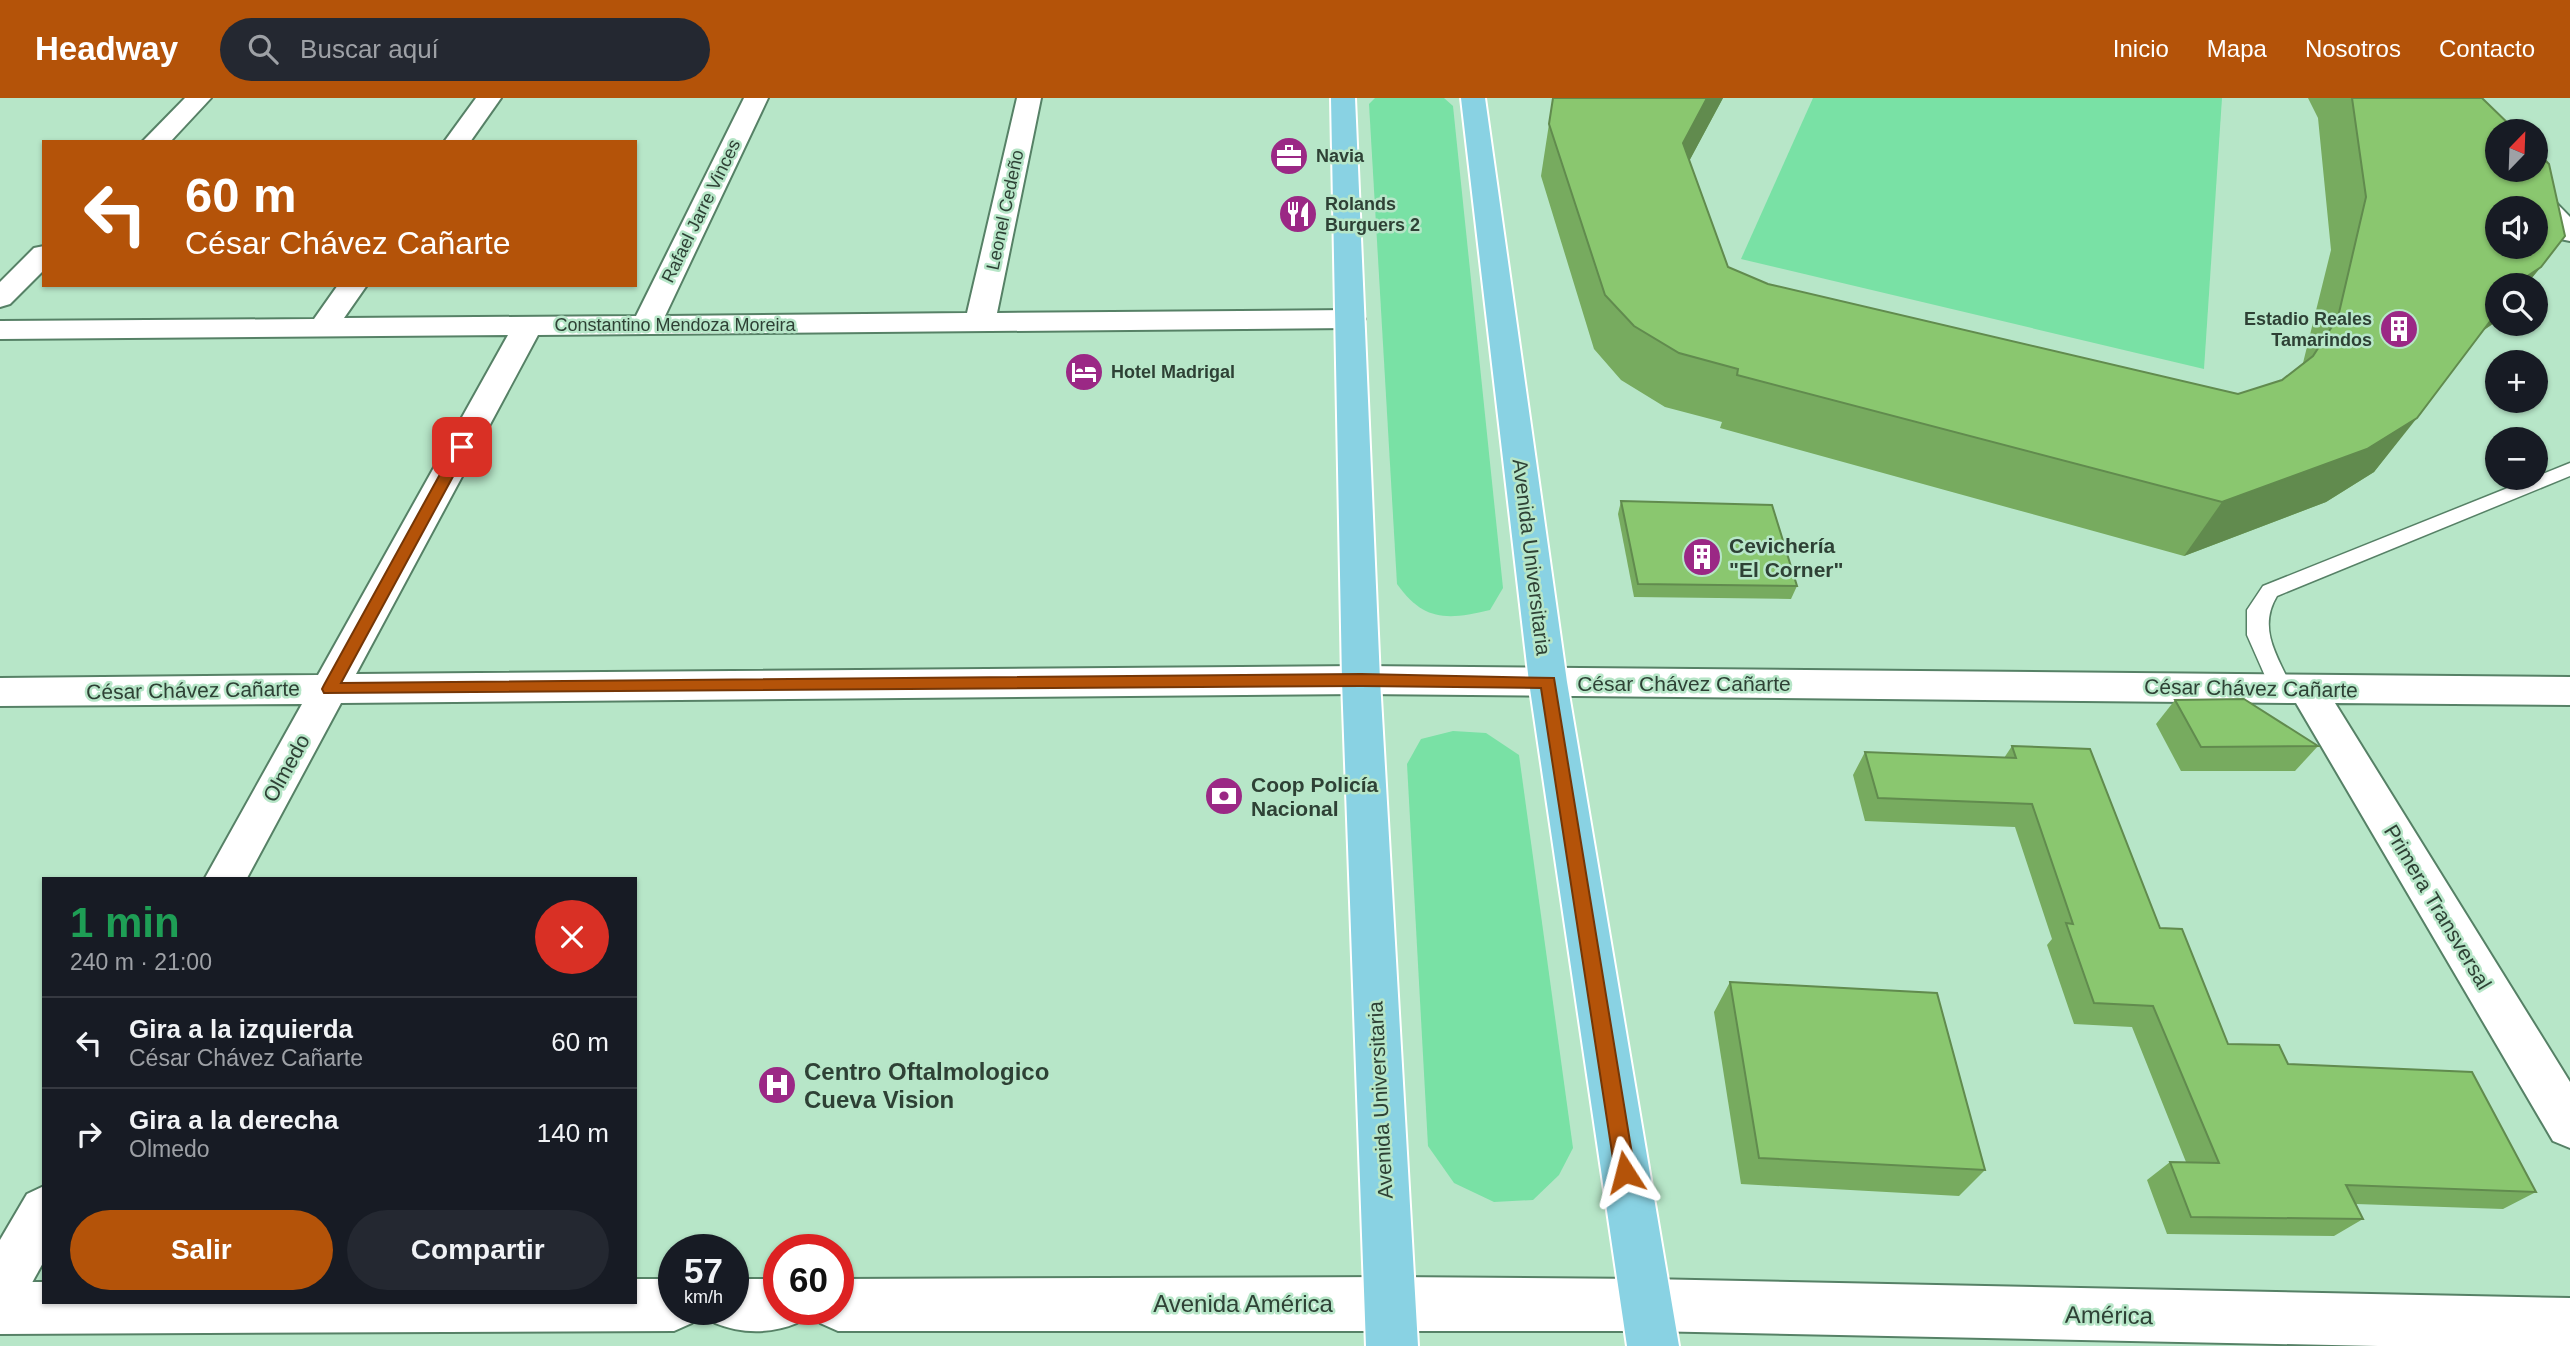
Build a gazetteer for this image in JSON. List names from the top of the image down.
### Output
{
  "streets": {
    "main road": ["Avenida Universitaria"],
    "street": [
      "Leonel Cedeño",
      "Rafael Jarre Vinces",
      "Constantino Mendoza Moreira",
      "César Chávez Cañarte",
      "Olmedo",
      "Primera Transversal",
      "Avenida América",
      "América"
    ]
  },
  "crossings": [
    ["Leonel Cedeño", "Constantino Mendoza Moreira"],
    ["Rafael Jarre Vinces", "Constantino Mendoza Moreira"],
    ["Constantino Mendoza Moreira", "Avenida Universitaria"],
    ["Constantino Mendoza Moreira", "Olmedo"],
    ["Avenida Universitaria", "César Chávez Cañarte"],
    ["Avenida Universitaria", "Avenida América"],
    ["Avenida Universitaria", "América"],
    ["César Chávez Cañarte", "Olmedo"],
    ["César Chávez Cañarte", "Primera Transversal"],
    ["Avenida América", "América"]
  ],
  "places": {
    "office": ["Navia"],
    "restaurant": ["Rolands Burguers 2"],
    "building": ["Estadio Reales Tamarindos", "Cevichería \"El Corner\""],
    "hotel": ["Hotel Madrigal"],
    "bank": ["Coop Policía Nacional"],
    "hospital": ["Centro Oftalmologico Cueva Vision"]
  },
  "north": "top right",
  "page": {
    "header": "Headway",
    "search": "Buscar aquí",
    "nav": [
      "Inicio",
      "Mapa",
      "Nosotros",
      "Contacto"
    ],
    "map_buttons": ["+", "−"],
    "turn": ["60 m", "César Chávez Cañarte"],
    "heading": ["1 min", "240 m · 21:00"],
    "list": [
      {
        "name": "Gira a la izquierda",
        "note": "César Chávez Cañarte",
        "value": "60 m"
      },
      {
        "name": "Gira a la derecha",
        "note": "Olmedo",
        "value": "140 m"
      }
    ],
    "buttons": ["Salir", "Compartir"],
    "speed": "57 km/h",
    "limit": "60"
  }
}
